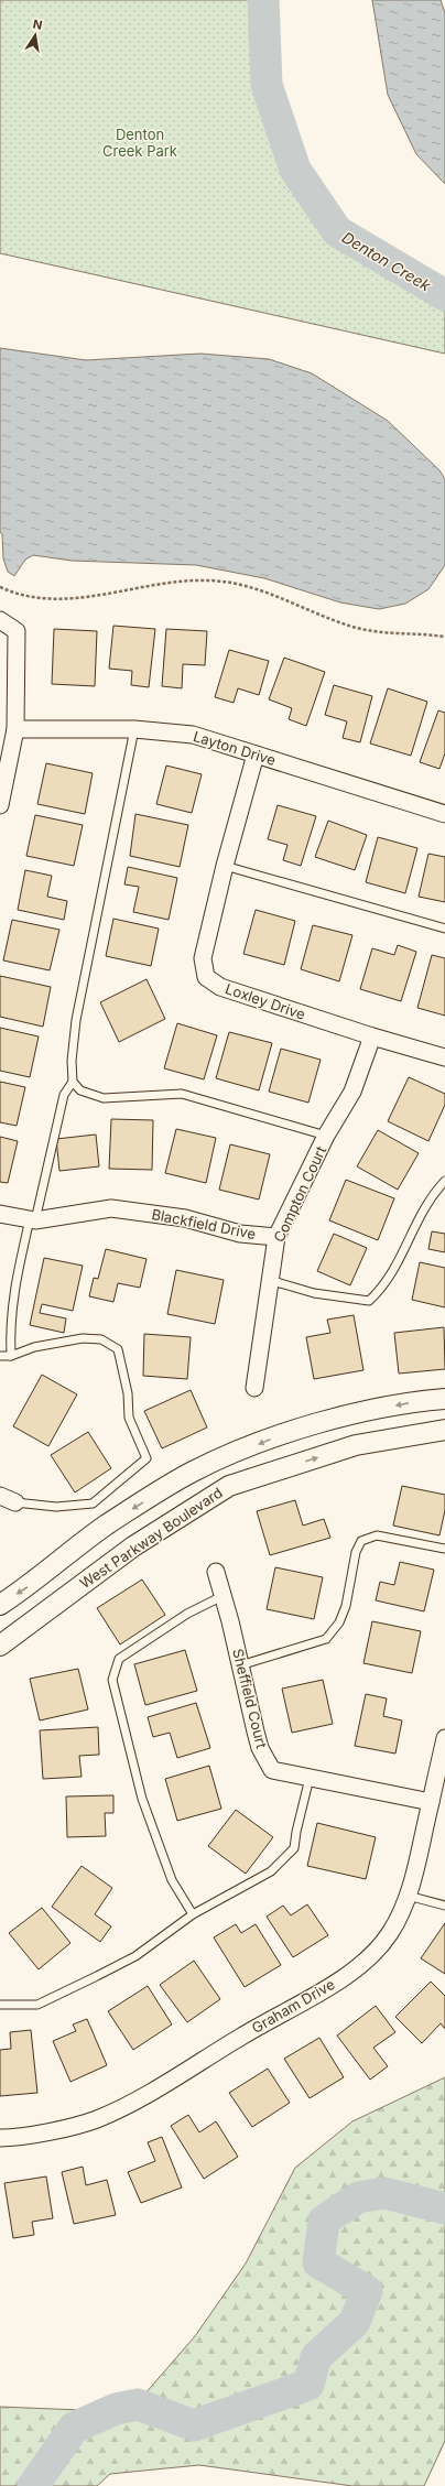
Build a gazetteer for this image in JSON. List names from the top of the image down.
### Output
{
  "streets": {
    "street": [
      "Layton Drive",
      "Loxley Drive",
      "Compton Court",
      "Blackfield Drive",
      "West Parkway Boulevard",
      "Sheffield Court",
      "Graham Drive"
    ]
  },
  "crossings": [
    ["Layton Drive", "Loxley Drive"],
    ["Loxley Drive", "Compton Court"],
    ["Compton Court", "Blackfield Drive"],
    ["Sheffield Court", "Graham Drive"]
  ],
  "water": ["Denton Creek"],
  "parks": ["Denton Creek Park"],
  "north": "top"
}
